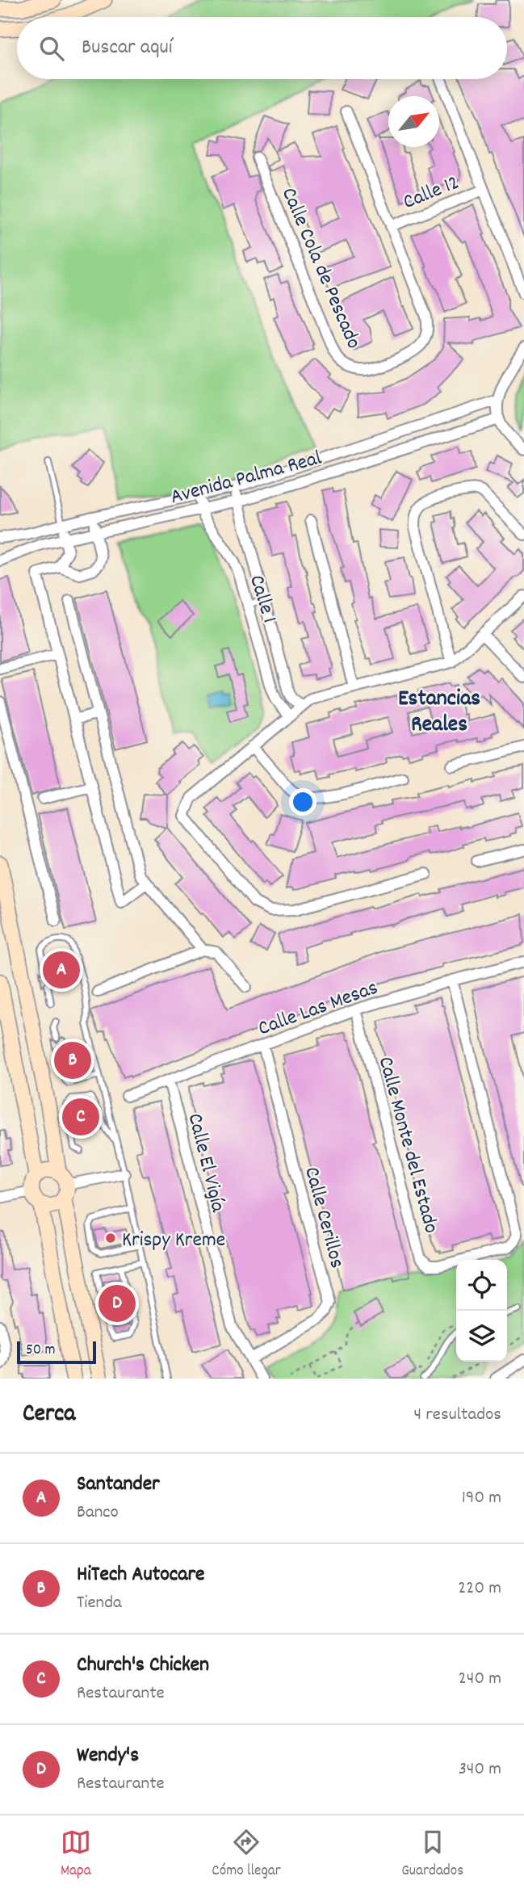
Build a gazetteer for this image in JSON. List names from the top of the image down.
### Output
{
  "streets": {
    "street": [
      "Calle 12",
      "Calle Cola de Pescado",
      "Avenida Palma Real",
      "Calle 1",
      "Calle Las Mesas",
      "Calle Monte del Estado",
      "Calle El Vigía",
      "Calle Cerillos"
    ]
  },
  "crossings": [
    ["Calle 12", "Calle Cola de Pescado"],
    ["Avenida Palma Real", "Calle 1"],
    ["Calle Las Mesas", "Calle Monte del Estado"],
    ["Calle Las Mesas", "Calle El Vigía"],
    ["Calle Las Mesas", "Calle Cerillos"],
    ["Calle El Vigía", "Calle Cerillos"]
  ],
  "districts": ["Estancias Reales"],
  "places": ["Krispy Kreme"],
  "scale_bar": "50 m",
  "north": "top right",
  "page": {
    "search": "Buscar aquí",
    "pins": [
      "A",
      "B",
      "C",
      "D"
    ],
    "scale": "50 m",
    "heading": ["Cerca", "4 resultados"],
    "list": [
      {
        "mark": "A",
        "name": "Santander",
        "note": "Banco",
        "value": "190 m"
      },
      {
        "mark": "B",
        "name": "HiTech Autocare",
        "note": "Tienda",
        "value": "220 m"
      },
      {
        "mark": "C",
        "name": "Church's Chicken",
        "note": "Restaurante",
        "value": "240 m"
      },
      {
        "mark": "D",
        "name": "Wendy's",
        "note": "Restaurante",
        "value": "340 m"
      }
    ],
    "nav": ["Mapa", "Cómo llegar", "Guardados"]
  }
}
